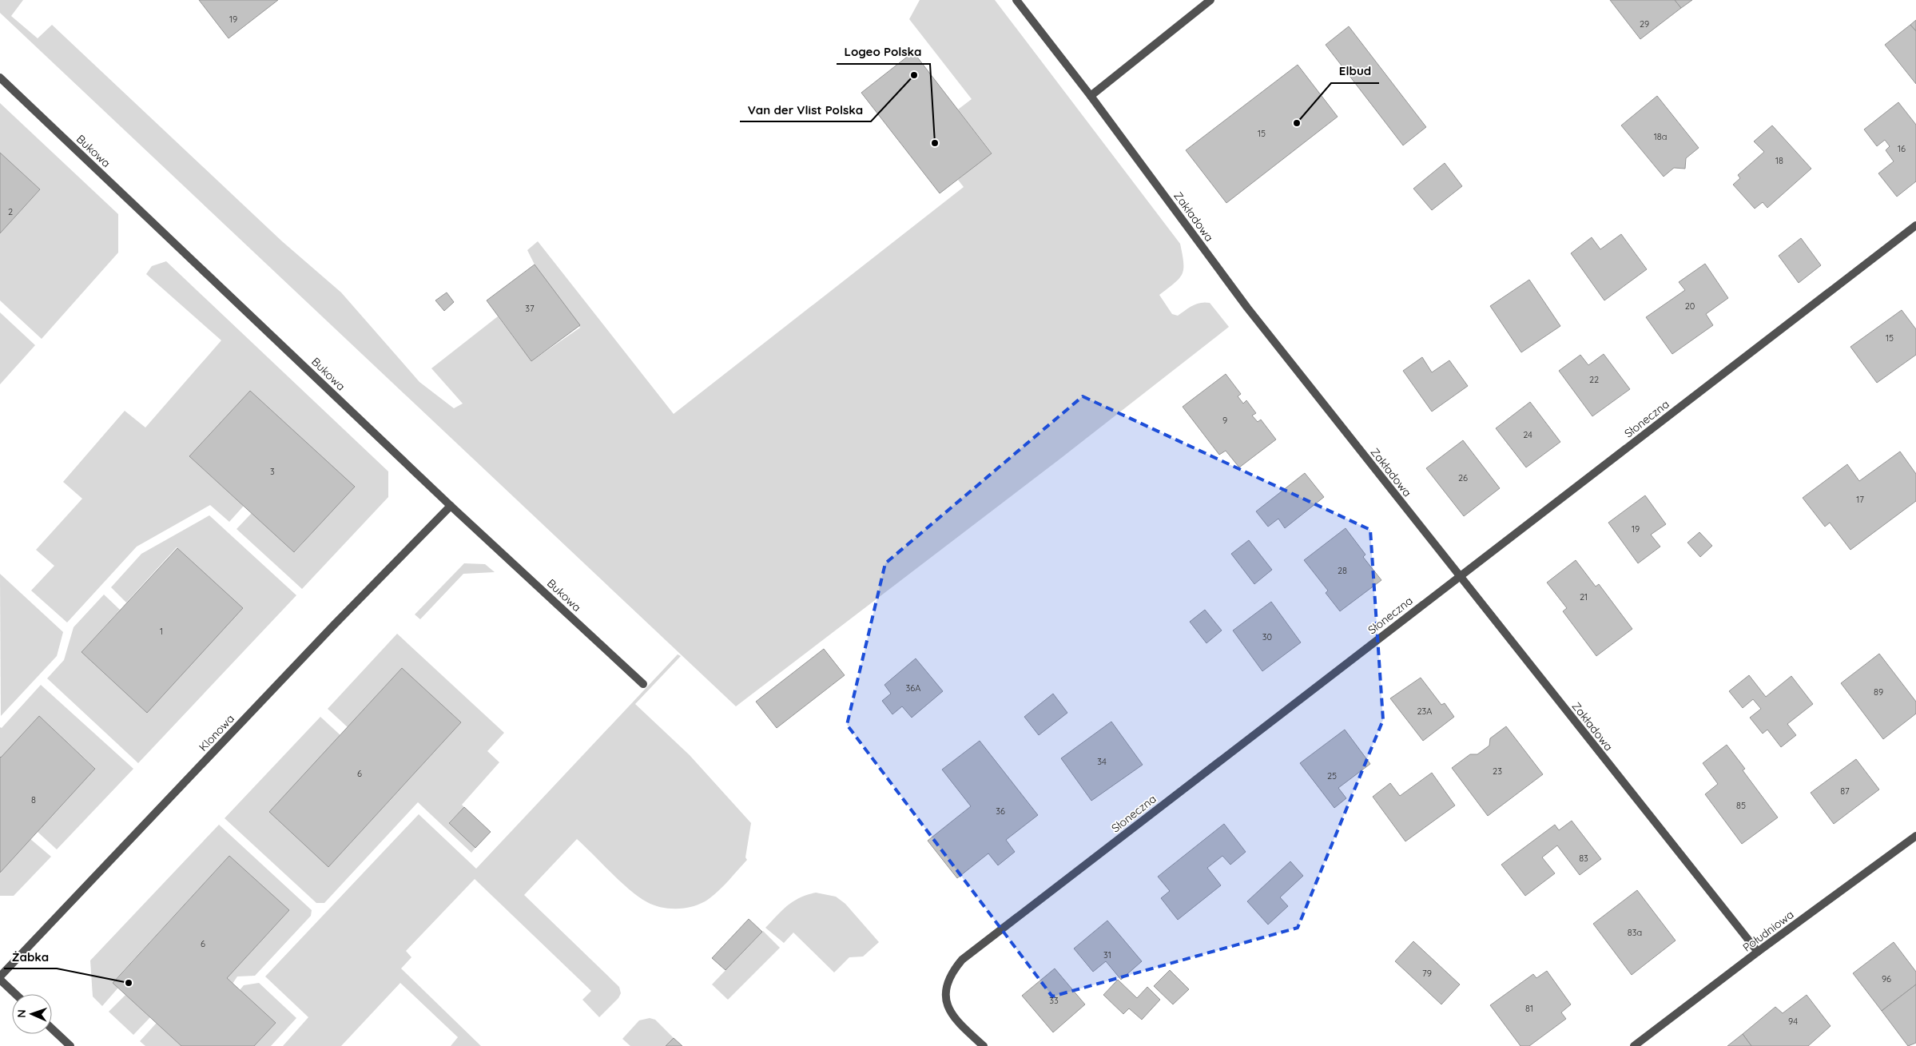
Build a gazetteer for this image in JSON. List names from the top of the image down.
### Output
{
  "streets": {
    "street": [
      "Bukowa",
      "Zakładowa",
      "Słoneczna",
      "Klonowa",
      "Południowa"
    ]
  },
  "crossings": [
    ["Bukowa", "Klonowa"],
    ["Zakładowa", "Słoneczna"],
    ["Zakładowa", "Południowa"]
  ],
  "places": [
    "Van der Vlist Polska",
    "Elbud",
    "Logeo Polska",
    "Żabka"
  ],
  "house_numbers": [
    "19",
    "29",
    "15",
    "18a",
    "16",
    "18",
    "2",
    "20",
    "37",
    "15",
    "22",
    "9",
    "24",
    "3",
    "26",
    "17",
    "19",
    "28",
    "21",
    "1",
    "30",
    "36A",
    "89",
    "23A",
    "34",
    "23",
    "6",
    "25",
    "87",
    "8",
    "85",
    "36",
    "83",
    "83a",
    "6",
    "31",
    "79",
    "96",
    "33",
    "81",
    "94"
  ],
  "north": "left"
}
